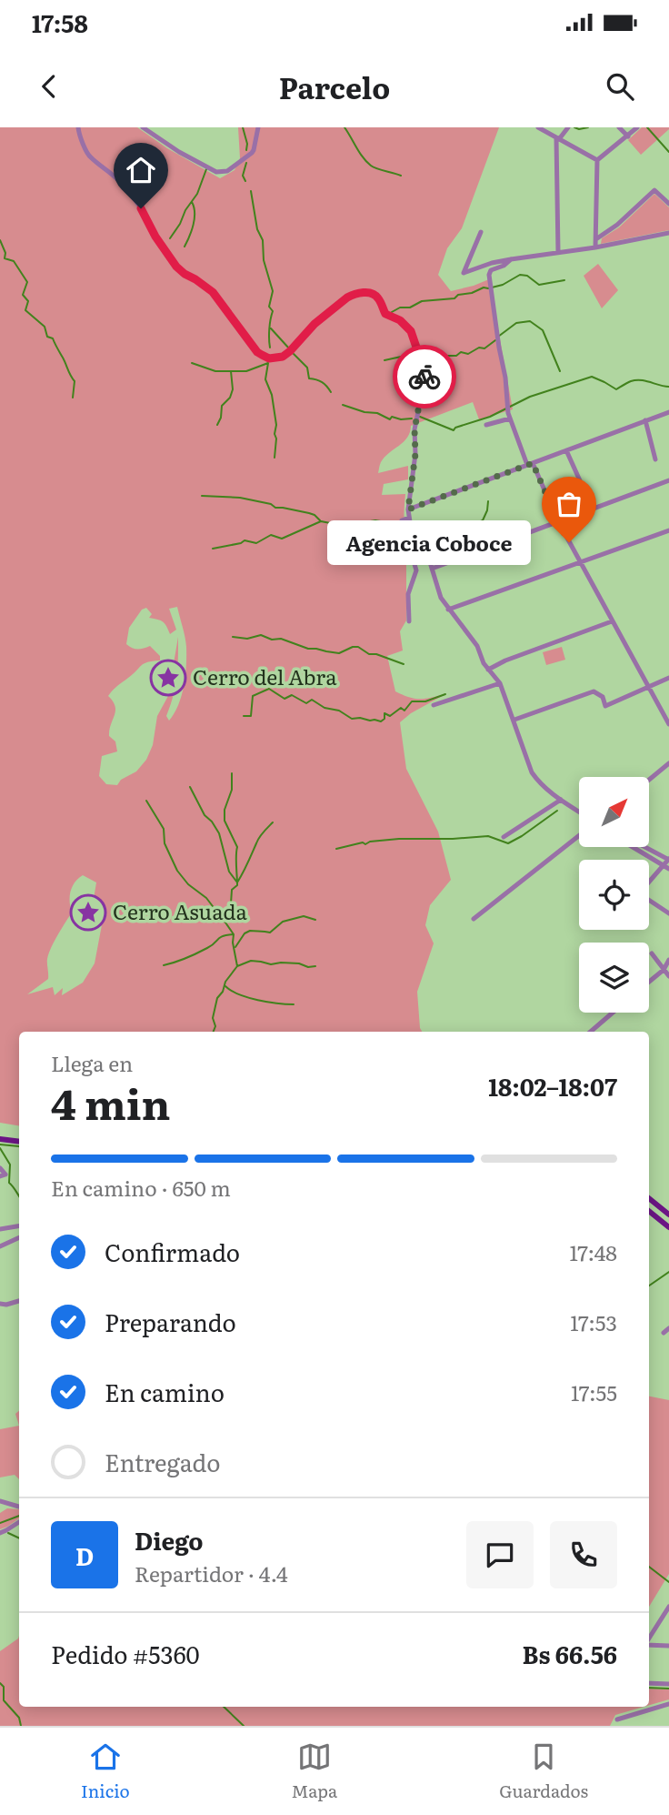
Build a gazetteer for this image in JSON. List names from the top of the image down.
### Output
{
  "places": {
    "other": ["Agencia Coboce"],
    "place": ["Cerro del Abra", "Cerro Asuada"]
  },
  "north": "top right",
  "page": {
    "status": "17:58",
    "header": "Parcelo",
    "bubble": "Agencia Coboce",
    "heading": ["4 min", "Llega en", "18:02–18:07"],
    "panel": [
      "Diego",
      "Repartidor · 4.4",
      "Pedido #5360",
      "Bs 66.56"
    ],
    "bar": "En camino · 650 m",
    "list": [
      ["Confirmado", "17:48"],
      ["Preparando", "17:53"],
      ["En camino", "17:55"],
      "Entregado"
    ],
    "round": "D",
    "tabs": ["Inicio", "Mapa", "Guardados"]
  }
}
